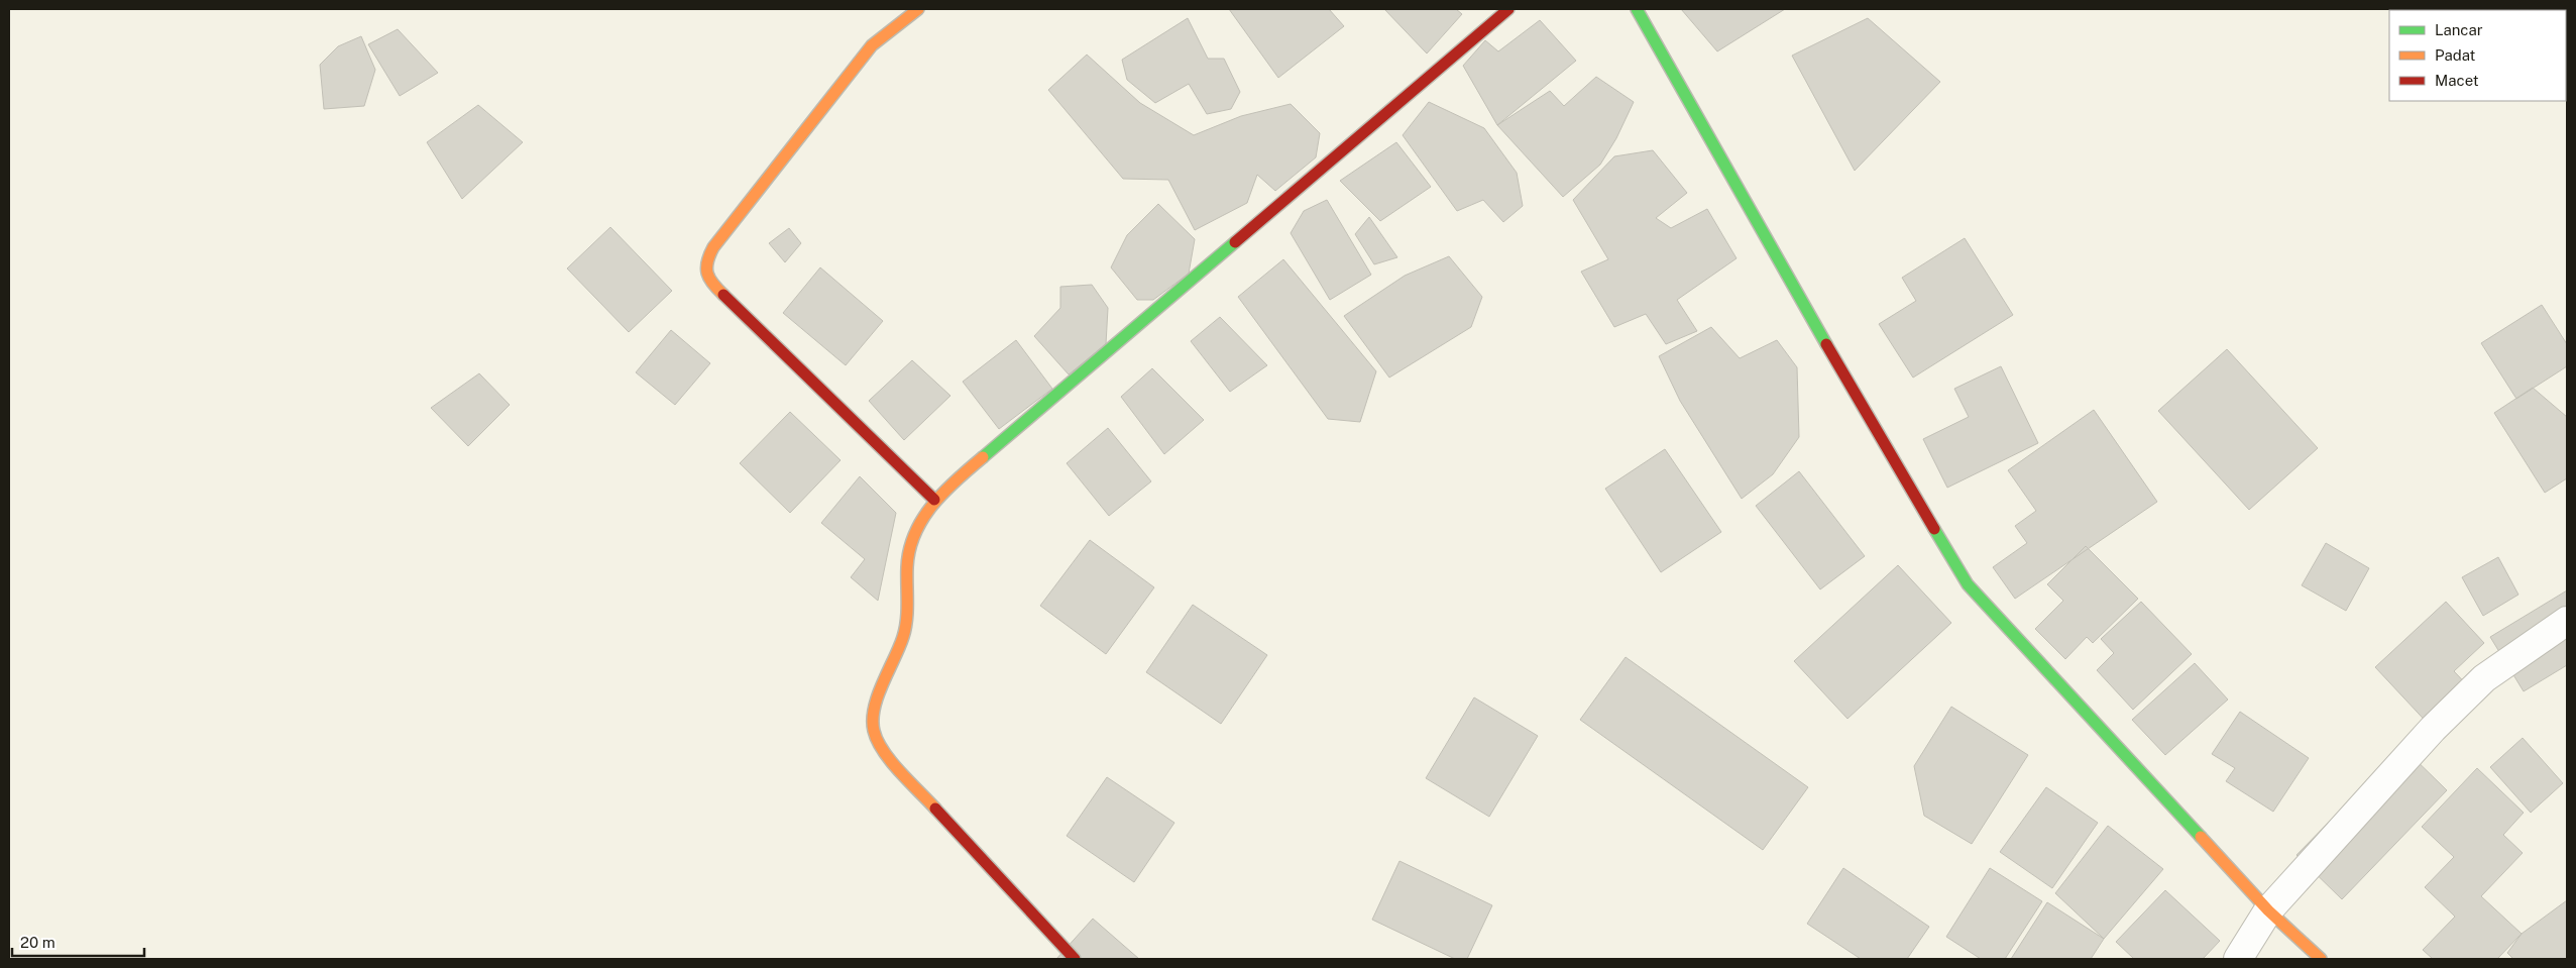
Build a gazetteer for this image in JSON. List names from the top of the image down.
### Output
{
  "legend": ["Lancar", "Padat", "Macet"],
  "scale_bar": "20 m"
}
